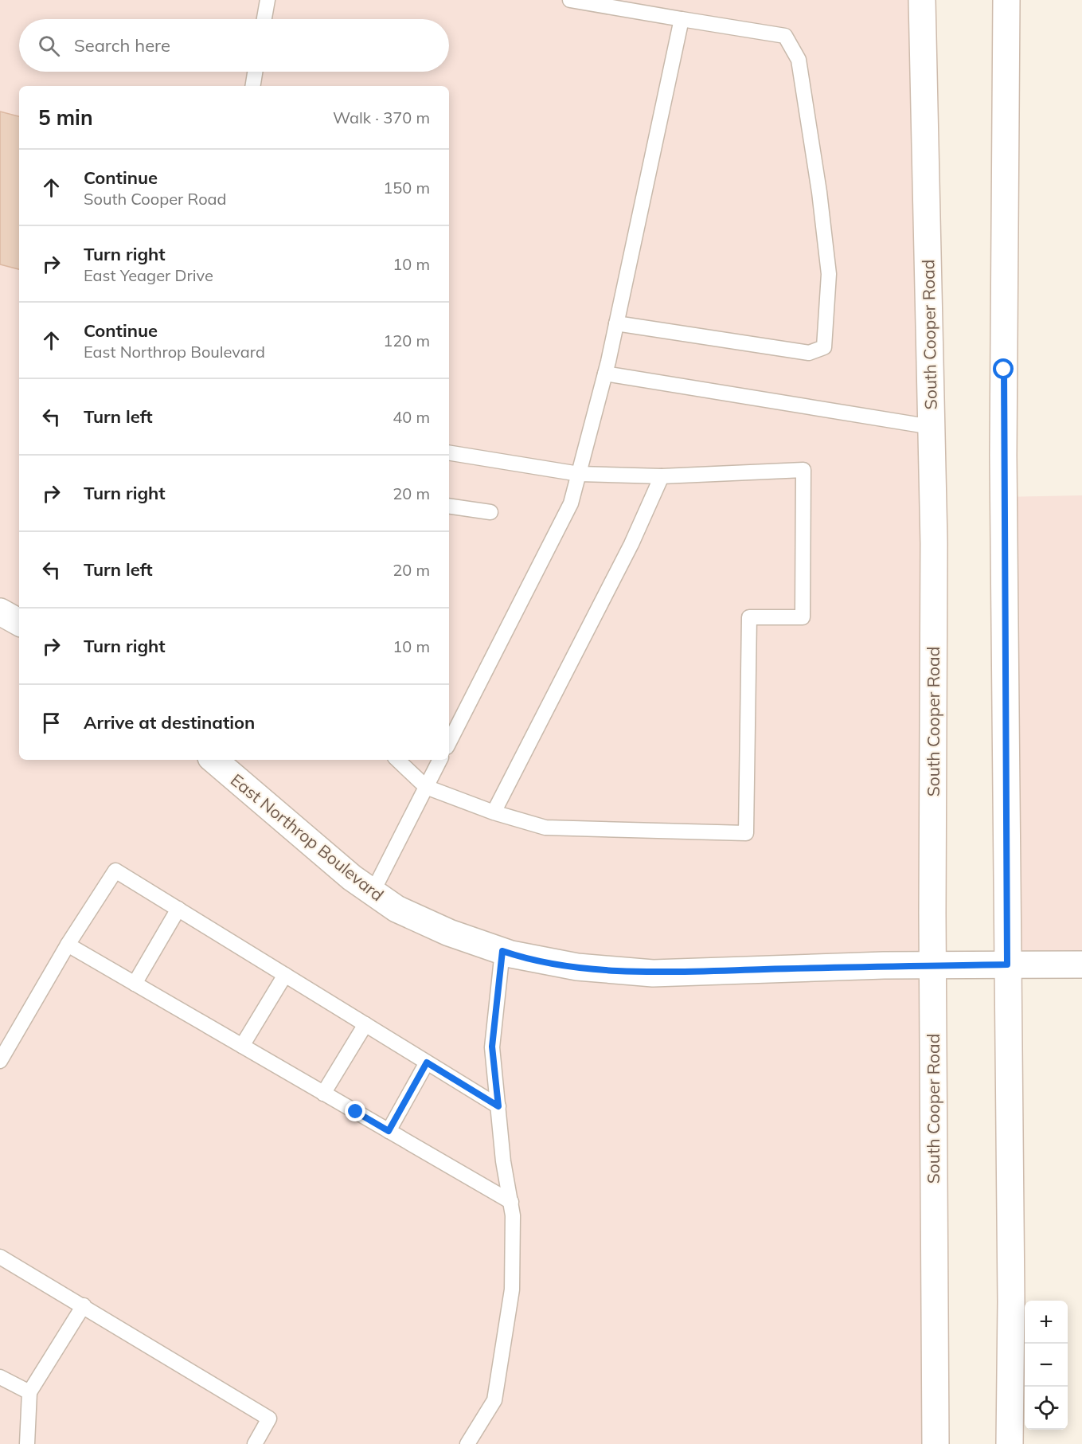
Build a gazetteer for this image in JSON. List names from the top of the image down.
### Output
{
  "streets": {
    "main road": ["South Cooper Road", "East Northrop Boulevard"]
  },
  "crossings": [
    ["South Cooper Road", "East Northrop Boulevard"]
  ],
  "page": {
    "search": "Search here",
    "heading": ["5 min", "Walk · 370 m"],
    "list": [
      ["Continue", "South Cooper Road", "150 m"],
      ["Turn right", "East Yeager Drive", "10 m"],
      ["Continue", "East Northrop Boulevard", "120 m"],
      ["Turn left", "40 m"],
      ["Turn right", "20 m"],
      ["Turn left", "20 m"],
      ["Turn right", "10 m"],
      "Arrive at destination"
    ],
    "map_buttons": ["+", "−"]
  }
}
